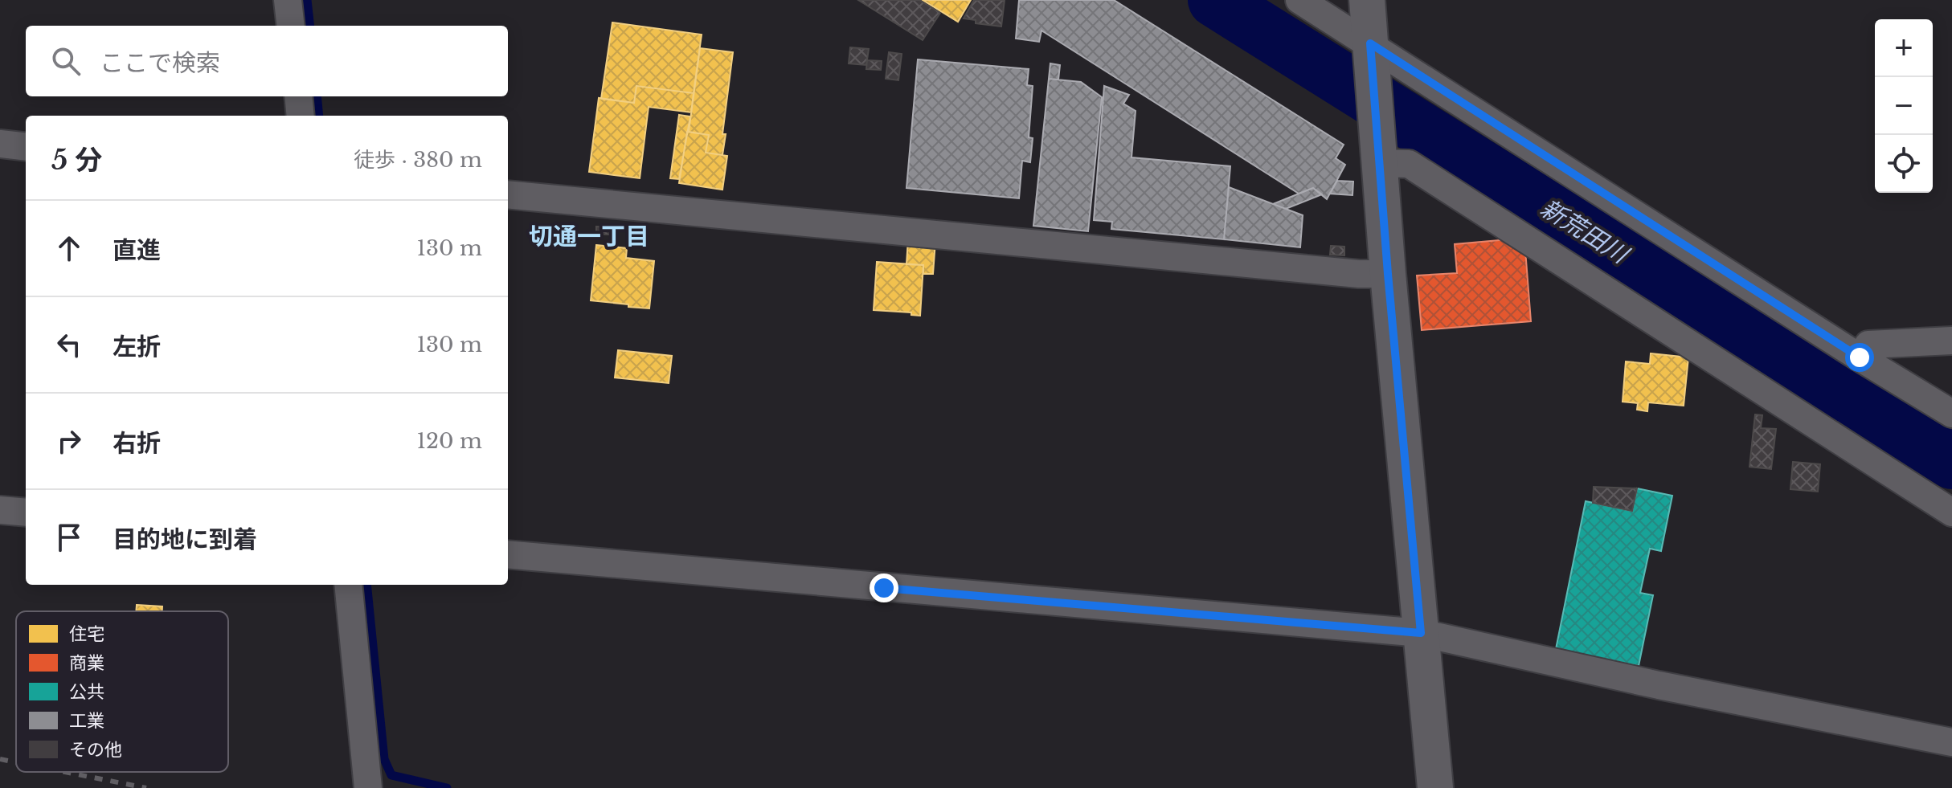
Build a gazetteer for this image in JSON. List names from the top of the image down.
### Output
{
  "districts": ["切通一丁目"],
  "water": ["新荒田川"],
  "legend": [
    "住宅",
    "商業",
    "公共",
    "工業",
    "その他"
  ],
  "page": {
    "map_buttons": ["+", "−"],
    "search": "ここで検索",
    "heading": ["5 分", "徒歩 · 380 m"],
    "list": [
      ["直進", "130 m"],
      ["左折", "130 m"],
      ["右折", "120 m"],
      "目的地に到着"
    ]
  }
}
